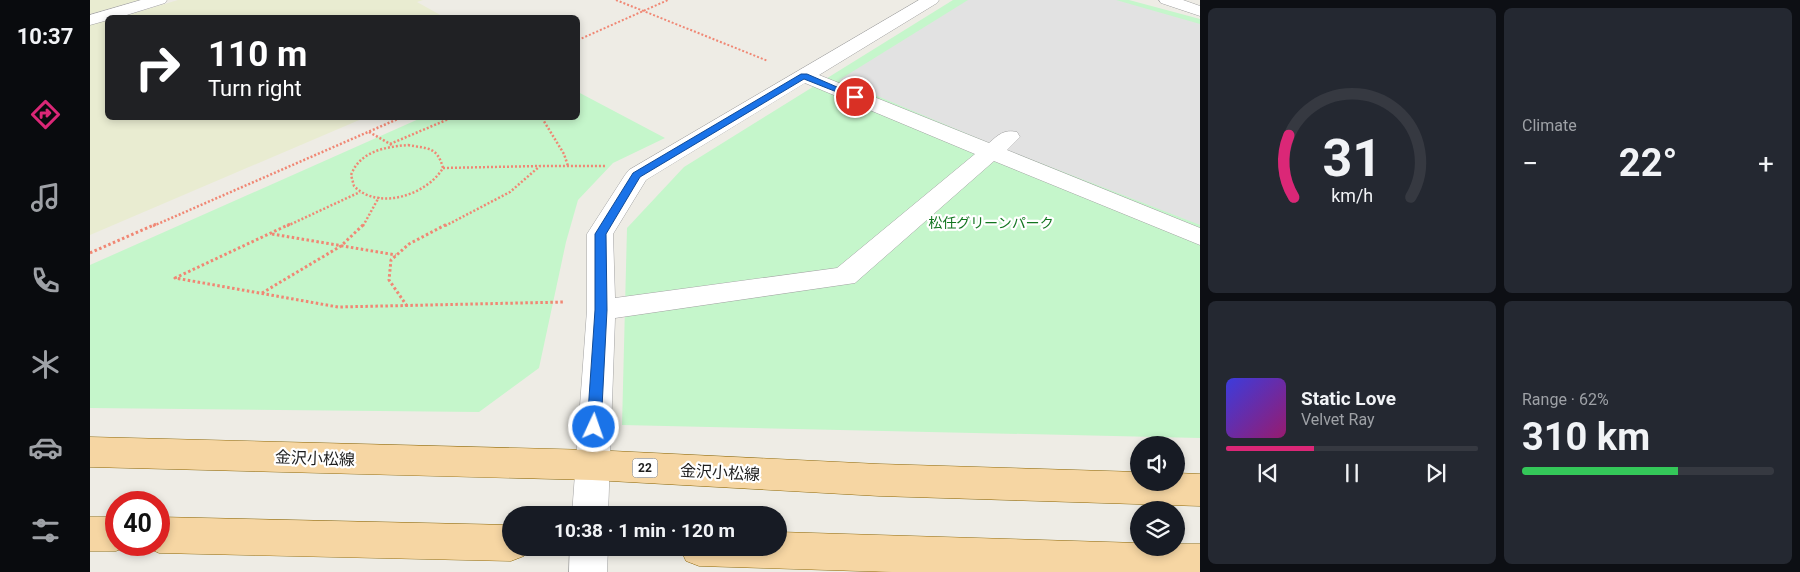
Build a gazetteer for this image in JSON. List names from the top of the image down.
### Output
{
  "streets": {
    "main road": ["金沢小松線", "22"]
  },
  "parks": ["松任グリーンパーク"],
  "page": {
    "tabs": "10:37",
    "tile": [
      "Climate",
      ["Range · 62%", "310 km"]
    ],
    "turn": ["110 m", "Turn right"],
    "heat": ["−", "22°", "+"],
    "song": ["Static Love", "Velvet Ray"],
    "limit": "40",
    "trip": "10:38 · 1 min · 120 m",
    "gauge": ["31", "km/h"]
  }
}
